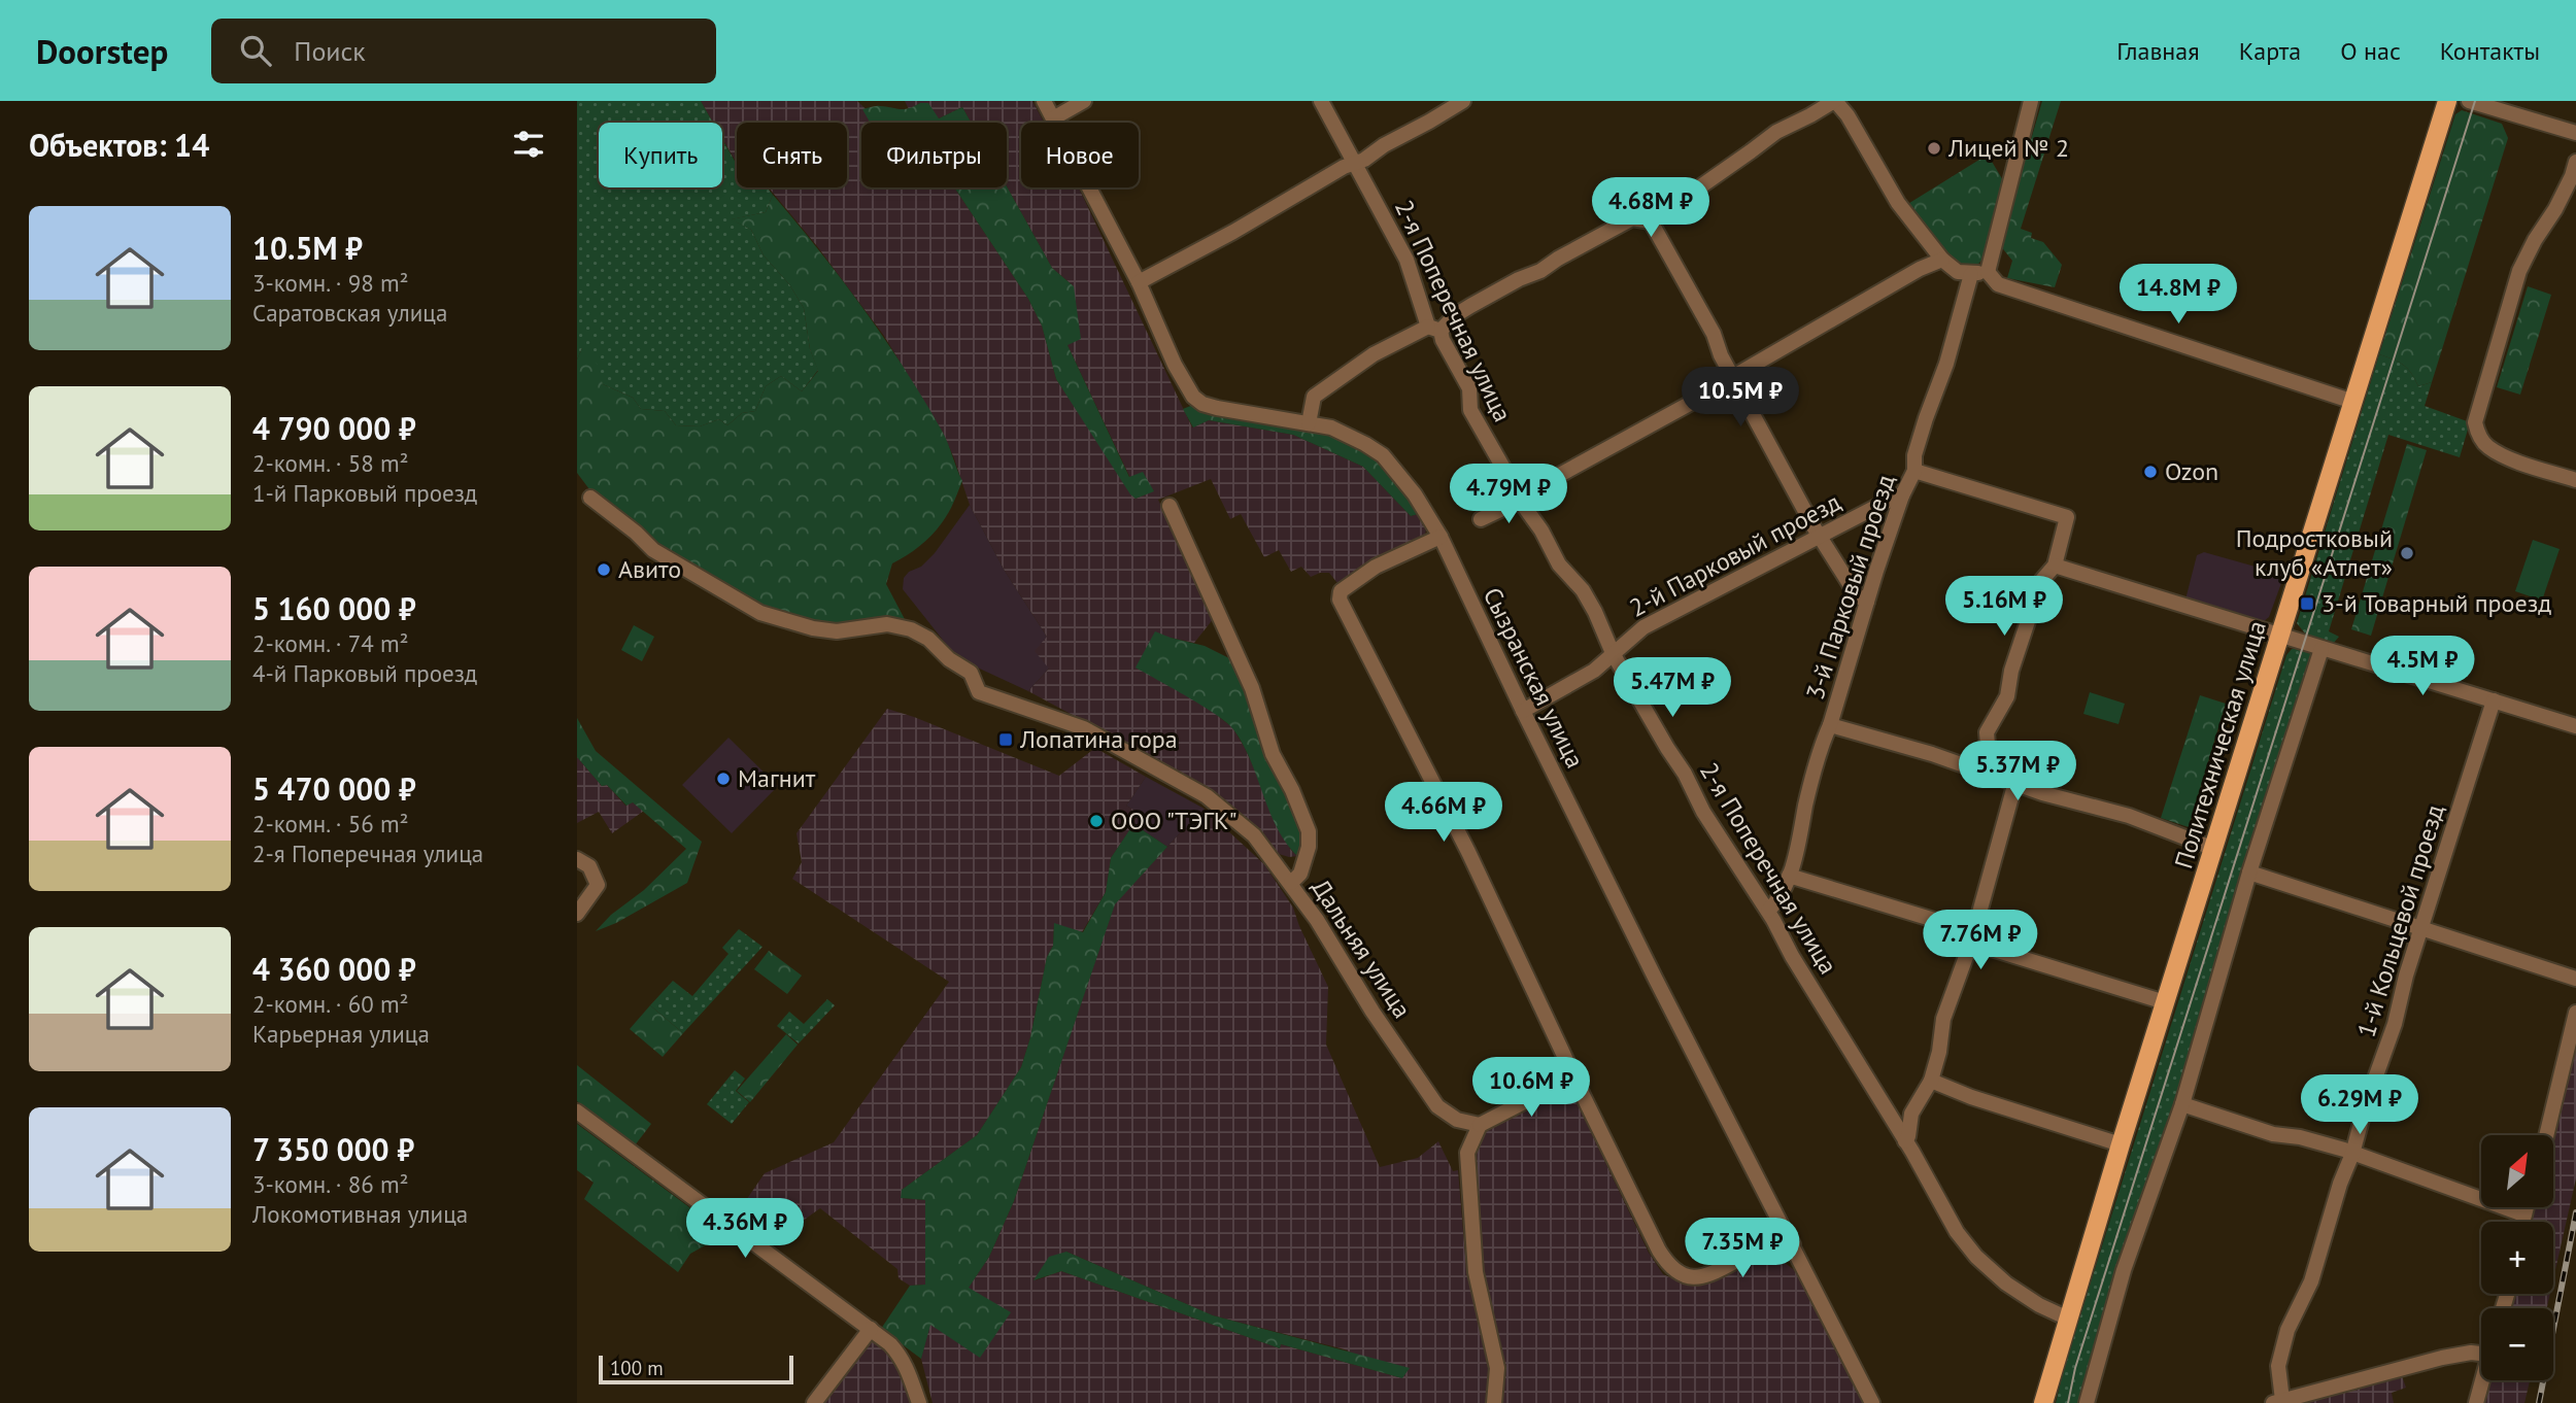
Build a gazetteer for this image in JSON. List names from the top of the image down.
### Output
{
  "streets": {
    "main road": ["Политехническая улица"],
    "street": [
      "2-я Поперечная улица",
      "2-й Парковый проезд",
      "3-й Парковый проезд",
      "Сызранская улица",
      "1-й Кольцевой проезд",
      "Дальняя улица"
    ]
  },
  "crossings": [
    ["2-я Поперечная улица", "2-й Парковый проезд"],
    ["2-я Поперечная улица", "3-й Парковый проезд"],
    ["2-я Поперечная улица", "Политехническая улица"],
    ["2-й Парковый проезд", "3-й Парковый проезд"],
    ["2-й Парковый проезд", "Сызранская улица"]
  ],
  "places": {
    "other": [
      "Лицей № 2",
      "Ozon",
      "Подростковый клуб «Атлет»",
      "Авито",
      "Магнит",
      "ООО \"ТЭГК\""
    ],
    "transit": ["3-й Товарный проезд", "Лопатина гора"]
  },
  "scale_bar": "100 m",
  "north": "top right",
  "page": {
    "header": "Doorstep",
    "search": "Поиск",
    "nav": [
      "Главная",
      "Карта",
      "О нас",
      "Контакты"
    ],
    "heading": "Объектов: 14",
    "chip": [
      "Купить",
      "Снять",
      "Фильтры",
      "Новое"
    ],
    "price": [
      "4.68M ₽",
      "14.8M ₽",
      "10.5M ₽",
      "4.79M ₽",
      "5.16M ₽",
      "4.5M ₽",
      "5.47M ₽",
      "5.37M ₽",
      "4.66M ₽",
      "7.76M ₽",
      "10.6M ₽",
      "6.29M ₽",
      "4.36M ₽",
      "7.35M ₽"
    ],
    "list": [
      {
        "name": "10.5M ₽",
        "note": "3-комн. · 98 m² · Саратовская улица"
      },
      {
        "name": "4 790 000 ₽",
        "note": "2-комн. · 58 m² · 1-й Парковый проезд"
      },
      {
        "name": "5 160 000 ₽",
        "note": "2-комн. · 74 m² · 4-й Парковый проезд"
      },
      {
        "name": "5 470 000 ₽",
        "note": "2-комн. · 56 m² · 2-я Поперечная улица"
      },
      {
        "name": "4 360 000 ₽",
        "note": "2-комн. · 60 m² · Карьерная улица"
      },
      {
        "name": "7 350 000 ₽",
        "note": "3-комн. · 86 m² · Локомотивная улица"
      }
    ],
    "map_buttons": ["+", "−"],
    "scale": "100 m"
  }
}
